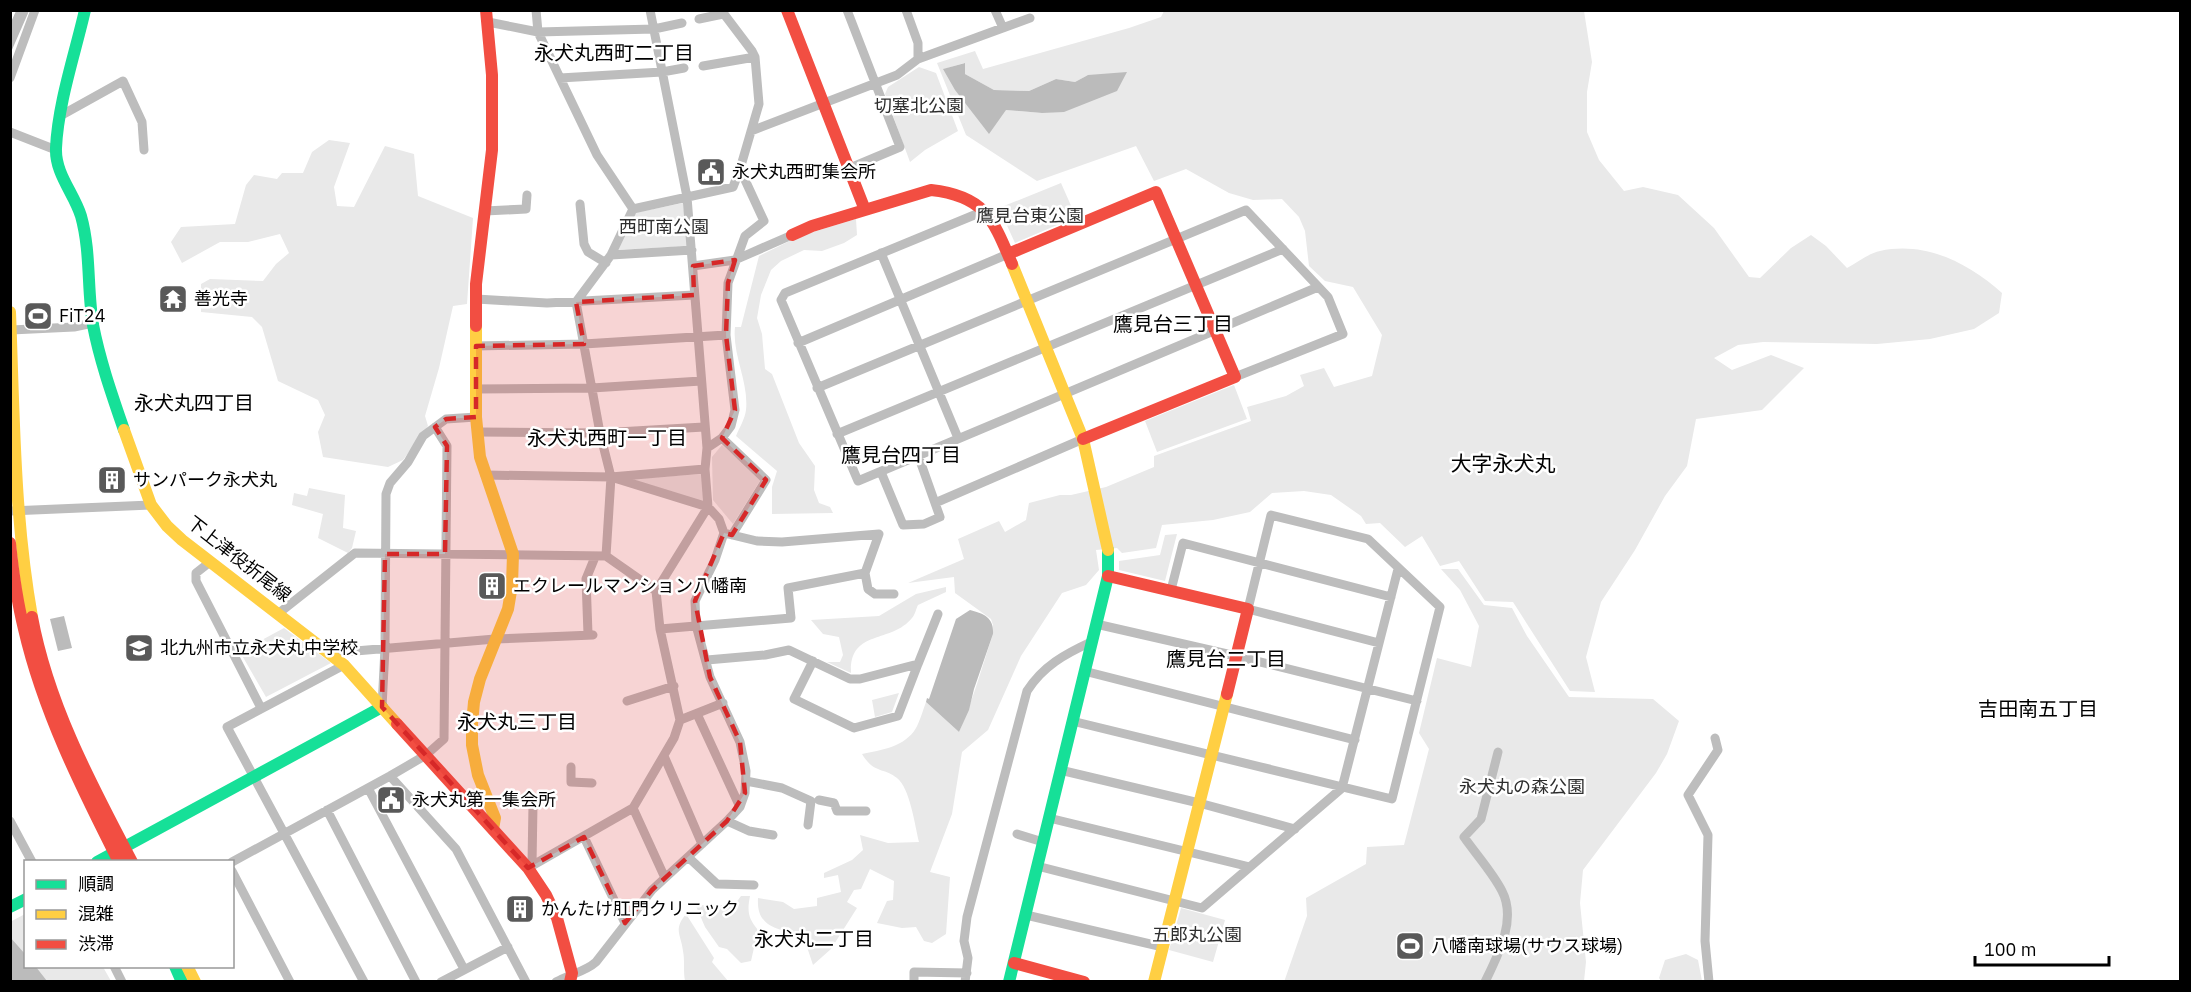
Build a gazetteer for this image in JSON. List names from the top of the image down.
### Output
{
  "streets": {
    "street": ["下上津役折尾線"]
  },
  "districts": [
    "永犬丸西町二丁目",
    "鷹見台三丁目",
    "永犬丸四丁目",
    "永犬丸西町一丁目",
    "鷹見台四丁目",
    "大字永犬丸",
    "鷹見台二丁目",
    "吉田南五丁目",
    "永犬丸三丁目",
    "永犬丸二丁目"
  ],
  "parks": [
    "切塞北公園",
    "鷹見台東公園",
    "西町南公園",
    "永犬丸の森公園",
    "五郎丸公園"
  ],
  "places": {
    "public building": ["永犬丸西町集会所", "永犬丸第一集会所"],
    "temple": ["善光寺"],
    "sports": ["FiT24", "八幡南球場(サウス球場)"],
    "building": ["サンパーク永犬丸", "エクレールマンション八幡南", "かんたけ肛門クリニック"],
    "school or university": ["北九州市立永犬丸中学校"]
  },
  "legend": ["順調", "混雑", "渋滞"],
  "scale_bar": "100 m"
}
